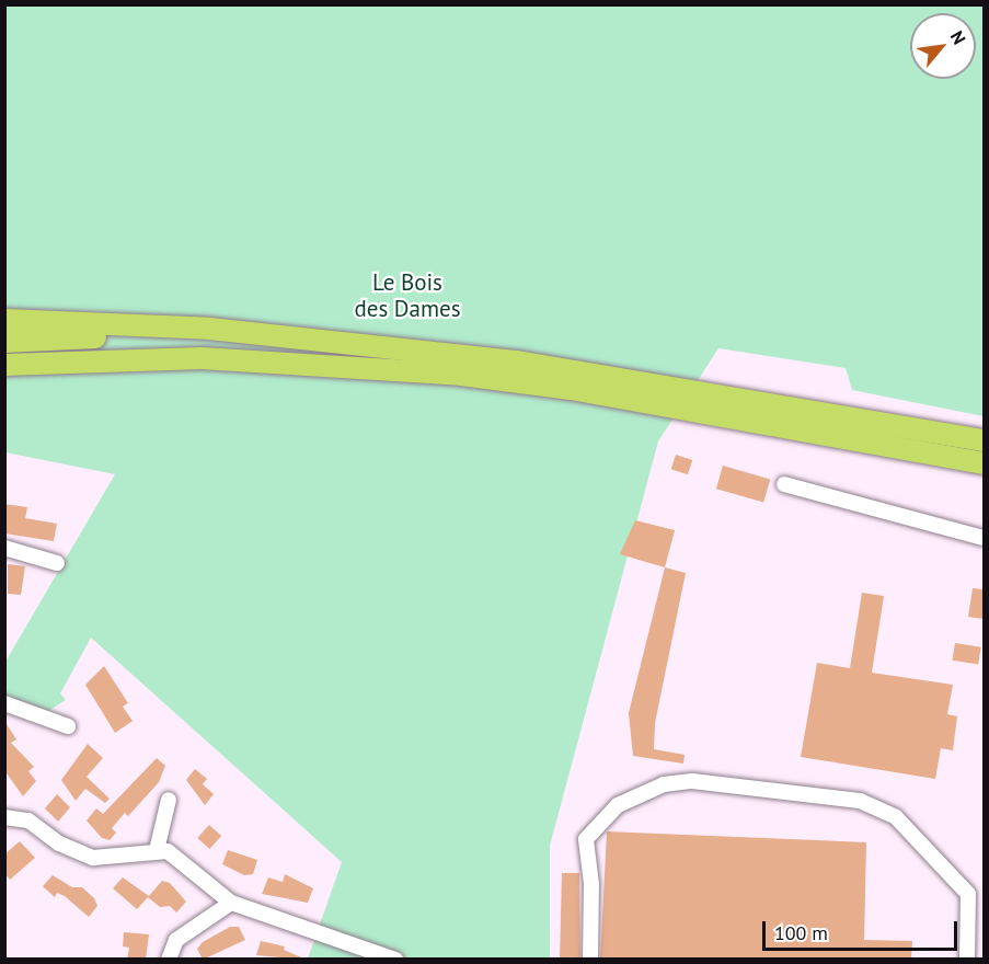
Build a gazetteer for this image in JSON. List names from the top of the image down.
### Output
{
  "parks": ["Le Bois des Dames"],
  "scale_bar": "100 m",
  "north": "top right"
}
